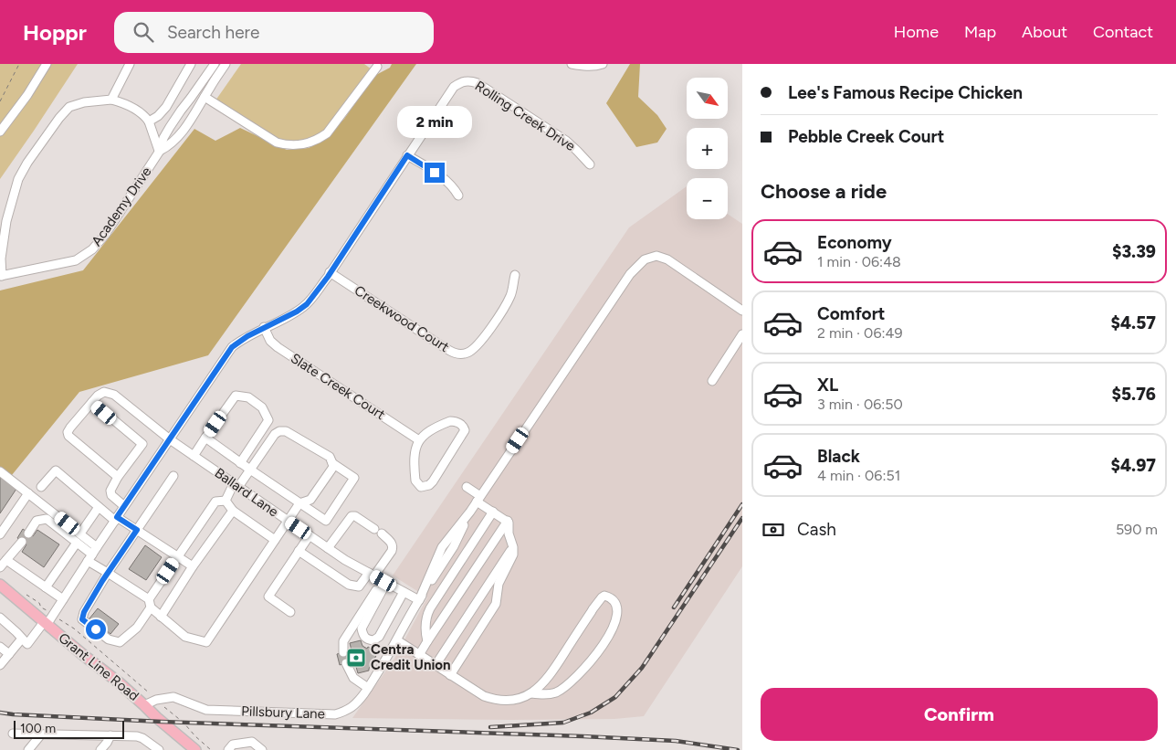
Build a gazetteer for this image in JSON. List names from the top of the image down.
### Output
{
  "streets": {
    "main road": ["Grant Line Road"],
    "street": [
      "Rolling Creek Drive",
      "Academy Drive",
      "Creekwood Court",
      "Slate Creek Court",
      "Ballard Lane",
      "Pillsbury Lane"
    ]
  },
  "crossings": [
    ["Rolling Creek Drive", "Creekwood Court"],
    ["Rolling Creek Drive", "Slate Creek Court"],
    ["Rolling Creek Drive", "Ballard Lane"],
    ["Rolling Creek Drive", "Grant Line Road"],
    ["Ballard Lane", "Pillsbury Lane"],
    ["Grant Line Road", "Pillsbury Lane"]
  ],
  "places": {
    "bank": ["Centra Credit Union"]
  },
  "scale_bar": "100 m",
  "north": "bottom right",
  "page": {
    "header": "Hoppr",
    "search": "Search here",
    "nav": [
      "Home",
      "Map",
      "About",
      "Contact"
    ],
    "banner": ["Lee's Famous Recipe Chicken", "Pebble Creek Court"],
    "map_buttons": ["+", "−"],
    "bubble": "2 min",
    "heading": "Choose a ride",
    "list": [
      {
        "name": "Economy",
        "note": "1 min · 06:48",
        "value": "$3.39"
      },
      {
        "name": "Comfort",
        "note": "2 min · 06:49",
        "value": "$4.57"
      },
      {
        "name": "XL",
        "note": "3 min · 06:50",
        "value": "$5.76"
      },
      {
        "name": "Black",
        "note": "4 min · 06:51",
        "value": "$4.97"
      }
    ],
    "pay": ["Cash", "590 m"],
    "buttons": "Confirm",
    "scale": "100 m"
  }
}
